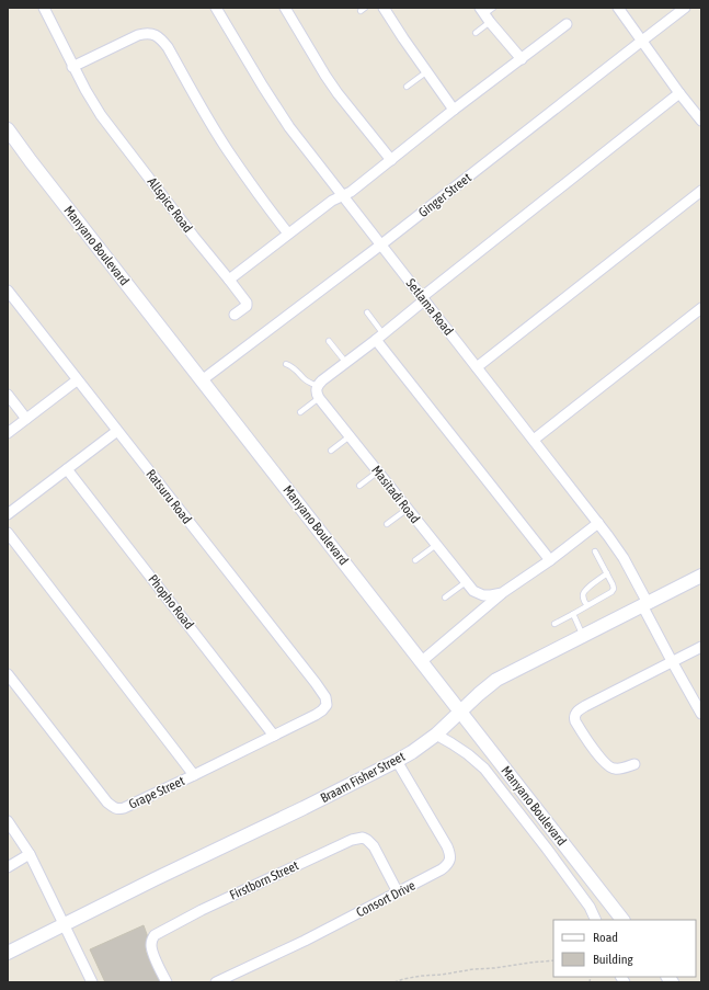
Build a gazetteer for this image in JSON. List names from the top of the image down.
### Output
{
  "streets": {
    "street": [
      "Ginger Street",
      "Allspice Road",
      "Manyano Boulevard",
      "Setlama Road",
      "Masitadi Road",
      "Ratsuru Road",
      "Phopho Road",
      "Braam Fisher Street",
      "Grape Street",
      "Firstborn Street",
      "Consort Drive"
    ]
  },
  "crossings": [
    ["Ginger Street", "Manyano Boulevard"],
    ["Ginger Street", "Setlama Road"],
    ["Manyano Boulevard", "Braam Fisher Street"],
    ["Setlama Road", "Braam Fisher Street"],
    ["Ratsuru Road", "Grape Street"],
    ["Phopho Road", "Grape Street"],
    ["Braam Fisher Street", "Consort Drive"],
    ["Firstborn Street", "Consort Drive"]
  ],
  "legend": ["Road", "Building"]
}
